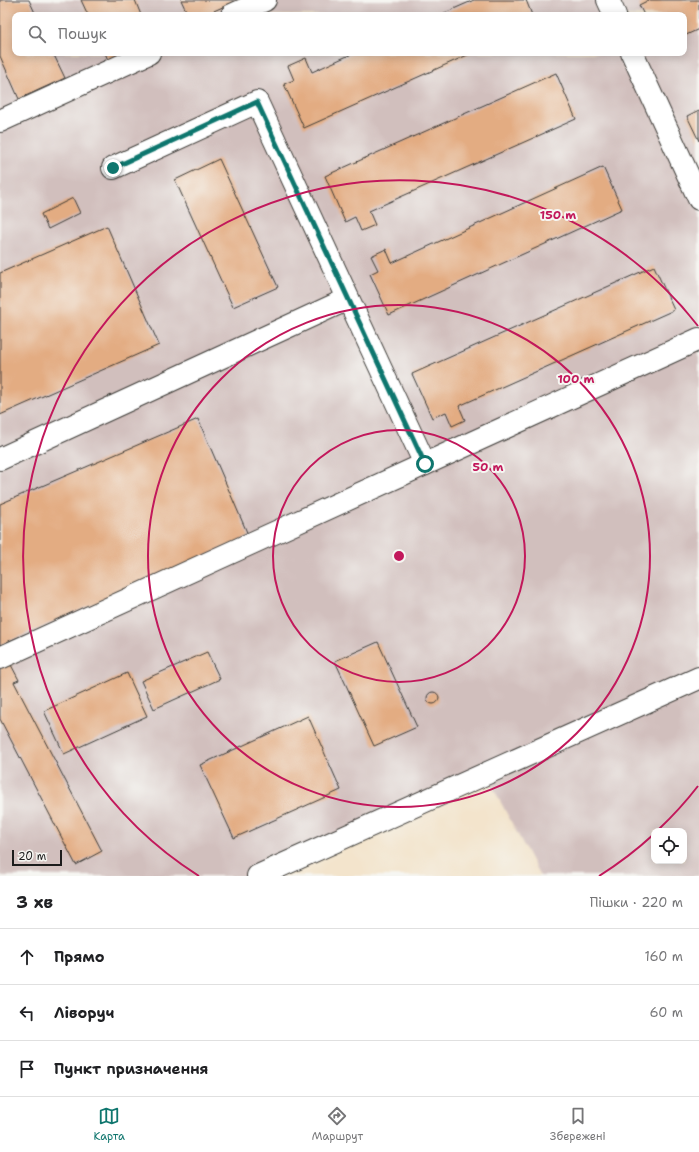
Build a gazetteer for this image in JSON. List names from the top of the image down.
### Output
{
  "scale_bar": "20 m",
  "page": {
    "search": "Пошук",
    "scale": "20 m",
    "heading": ["3 хв", "Пішки · 220 m"],
    "list": [
      ["Прямо", "160 m"],
      ["Ліворуч", "60 m"],
      "Пункт призначення"
    ],
    "nav": ["Карта", "Маршрут", "Збережені"]
  },
  "rings": ["150 m", "100 m", "50 m"]
}
